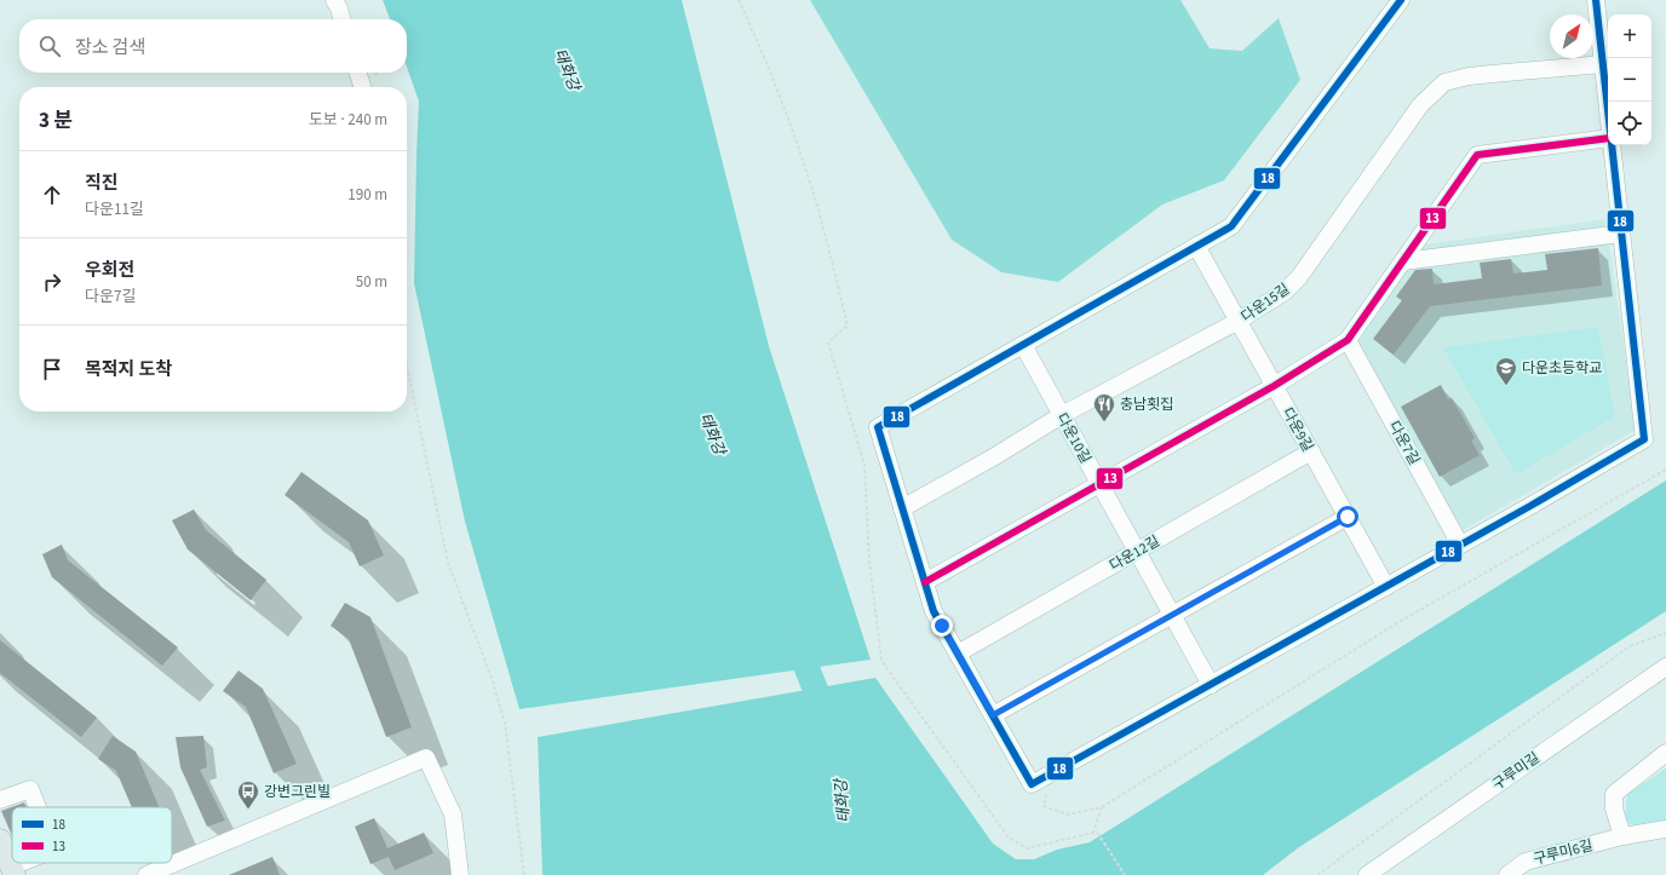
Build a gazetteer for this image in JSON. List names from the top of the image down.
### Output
{
  "streets": {
    "street": [
      "다운15길",
      "다운9길",
      "다운10길",
      "다운7길",
      "다운12길",
      "구루미길",
      "구루미6길"
    ]
  },
  "crossings": [
    ["다운15길", "다운9길"],
    ["다운15길", "다운10길"],
    ["다운9길", "다운12길"],
    ["다운10길", "다운12길"]
  ],
  "water": ["태화강"],
  "places": {
    "school or university": ["다운초등학교"],
    "restaurant": ["충남횟집"],
    "bus stop": ["강변그린빌"]
  },
  "lines": ["transit line 18", "transit line 13"],
  "legend": ["18", "13"],
  "north": "top right",
  "page": {
    "map_buttons": ["+", "−"],
    "search": "장소 검색",
    "heading": ["3 분", "도보 · 240 m"],
    "list": [
      ["직진", "다운11길", "190 m"],
      ["우회전", "다운7길", "50 m"],
      "목적지 도착"
    ]
  }
}
